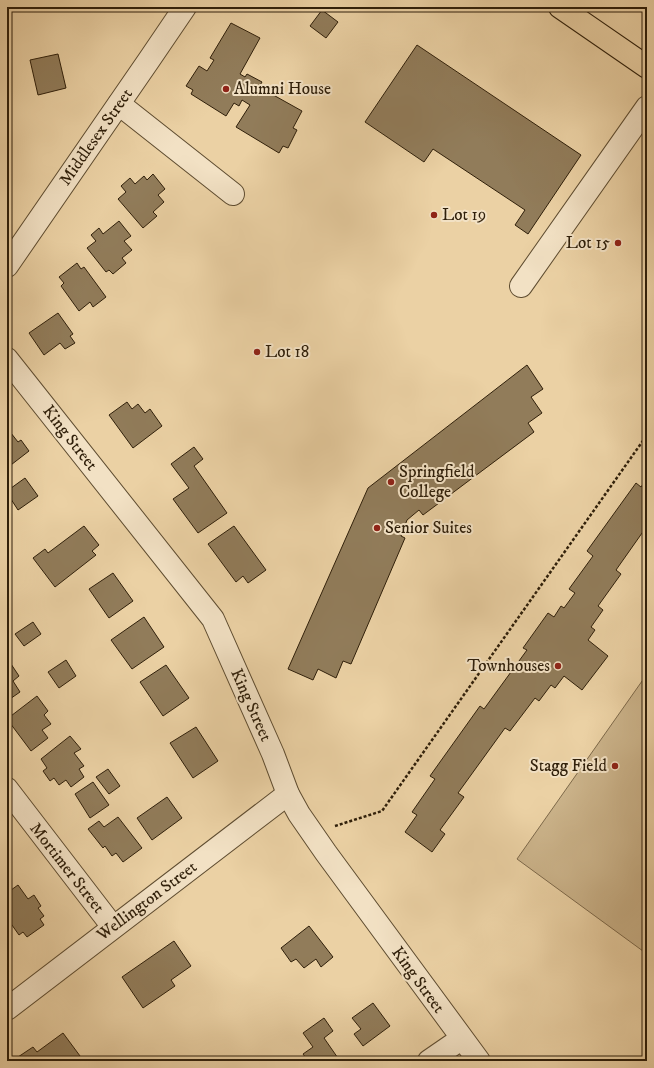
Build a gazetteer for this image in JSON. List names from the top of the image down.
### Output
{
  "streets": {
    "street": [
      "Middlesex Street",
      "King Street",
      "Mortimer Street",
      "Wellington Street"
    ]
  },
  "crossings": [
    ["King Street", "Wellington Street"],
    ["Mortimer Street", "Wellington Street"]
  ],
  "places": [
    "Alumni House",
    "Lot 19",
    "Lot 15",
    "Lot 18",
    "Springfield College",
    "Senior Suites",
    "Townhouses",
    "Stagg Field"
  ]
}
